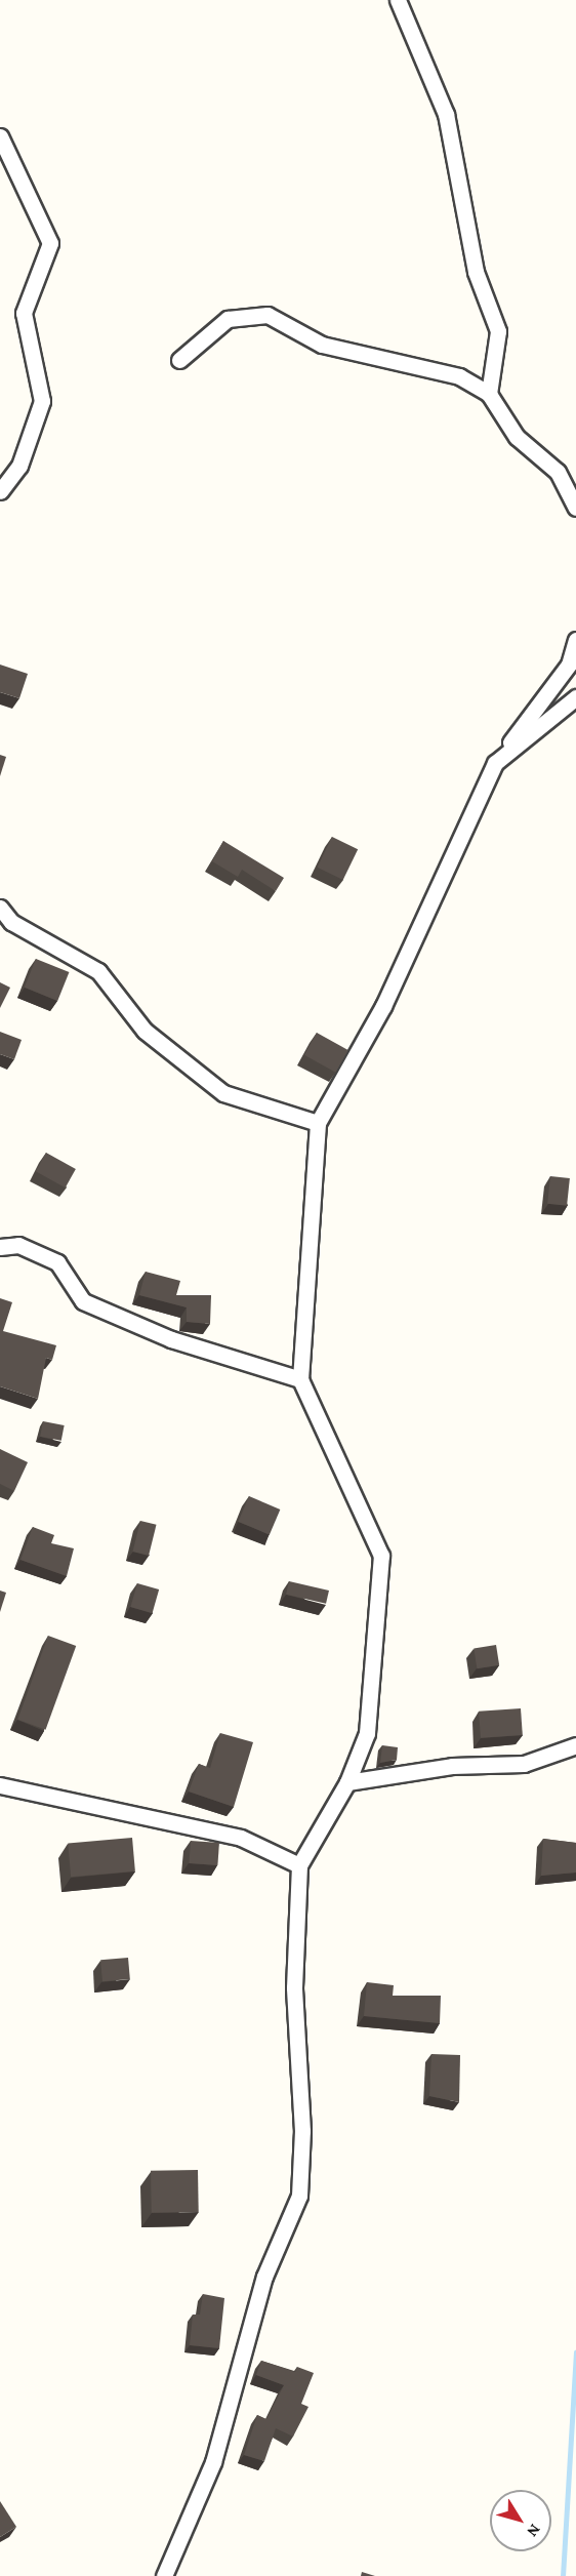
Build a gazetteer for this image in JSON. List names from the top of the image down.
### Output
{
  "north": "bottom right"
}
